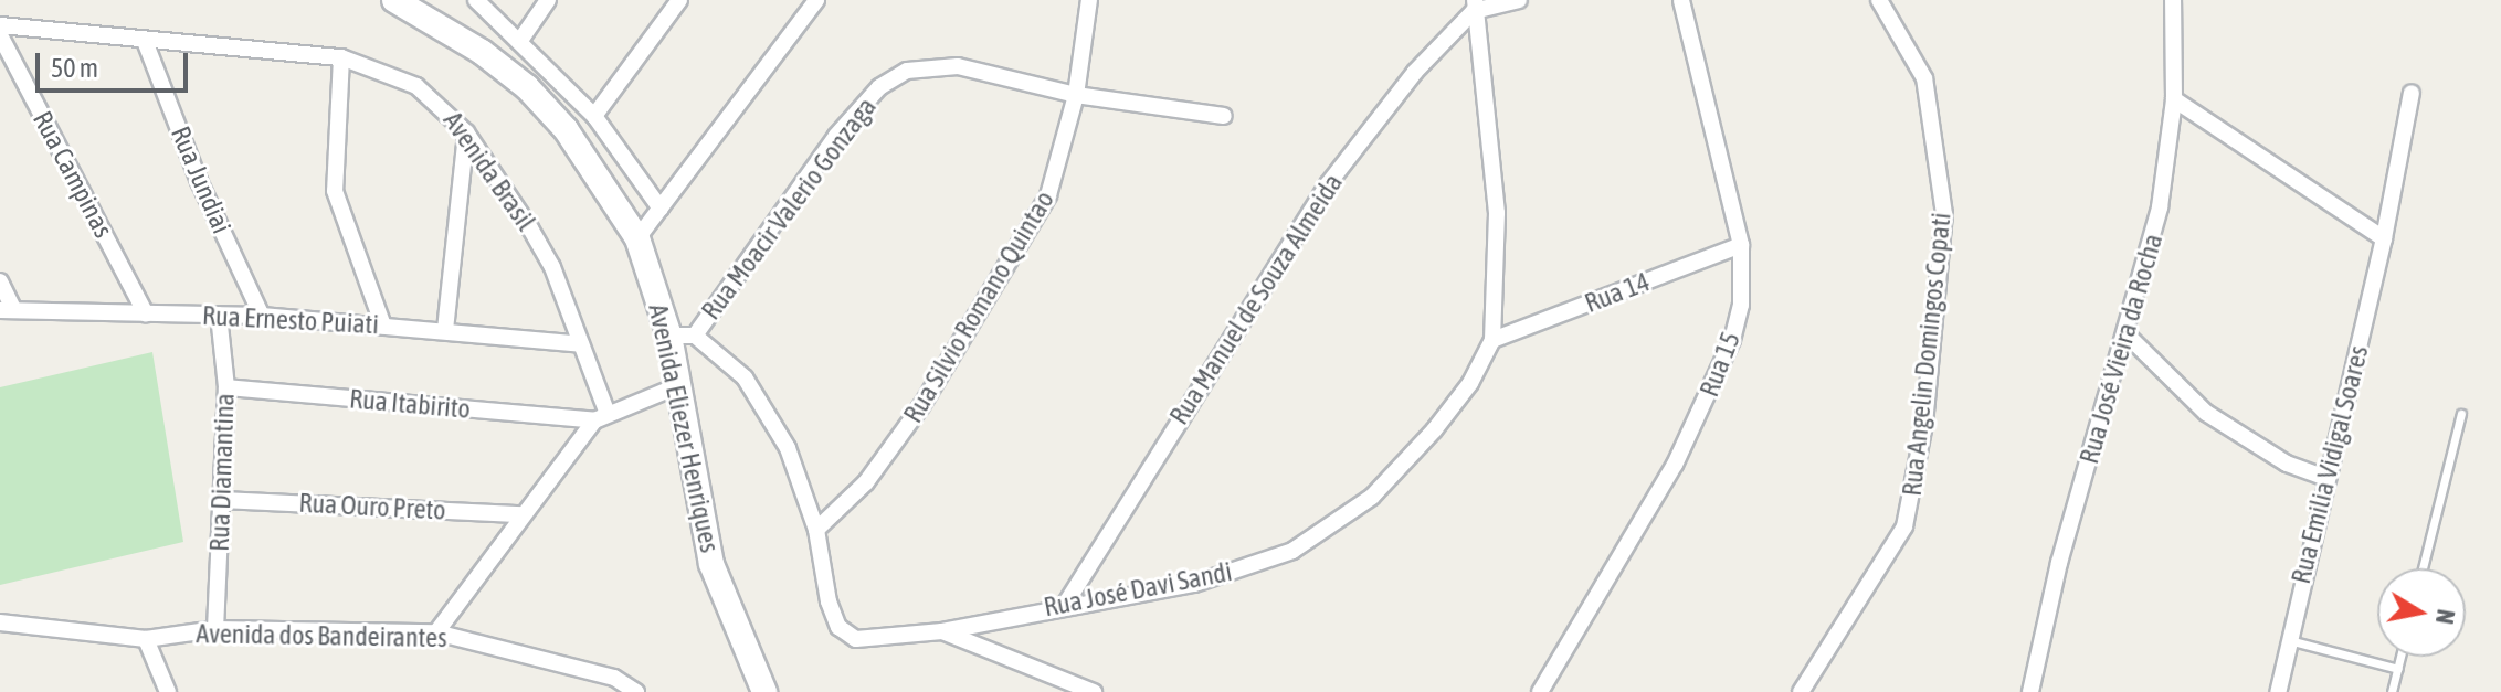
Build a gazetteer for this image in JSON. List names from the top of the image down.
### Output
{
  "streets": {
    "street": [
      "Avenida Brasil",
      "Rua Campinas",
      "Rua Jundiai",
      "Rua Moacir Valerio Gonzaga",
      "Rua 14",
      "Rua Manuel de Souza Almeida",
      "Rua Silvio Romano Quintao",
      "Rua Ernesto Puiati",
      "Rua José Vieira da Rocha",
      "Rua Angelin Domingos Copati",
      "Rua 15",
      "Rua Itabirito",
      "Avenida Eliezer Henriques",
      "Rua Emilia Vidigal Soares",
      "Rua Diamantina",
      "Rua Ouro Preto",
      "Rua José Davi Sandi",
      "Avenida dos Bandeirantes"
    ]
  },
  "crossings": [
    ["Avenida Brasil", "Rua Jundiai"],
    ["Avenida Brasil", "Rua Ernesto Puiati"],
    ["Avenida Brasil", "Rua Itabirito"],
    ["Rua Campinas", "Rua Ernesto Puiati"],
    ["Rua Jundiai", "Rua Ernesto Puiati"],
    ["Rua Moacir Valerio Gonzaga", "Rua Silvio Romano Quintao"],
    ["Rua Moacir Valerio Gonzaga", "Avenida Eliezer Henriques"],
    ["Rua 14", "Rua 15"],
    ["Rua 14", "Rua José Davi Sandi"],
    ["Rua Manuel de Souza Almeida", "Rua José Davi Sandi"],
    ["Rua Silvio Romano Quintao", "Rua José Davi Sandi"],
    ["Rua Ernesto Puiati", "Rua Diamantina"],
    ["Rua Itabirito", "Rua Diamantina"],
    ["Rua Diamantina", "Rua Ouro Preto"],
    ["Rua Diamantina", "Avenida dos Bandeirantes"]
  ],
  "scale_bar": "50 m",
  "north": "right"
}
